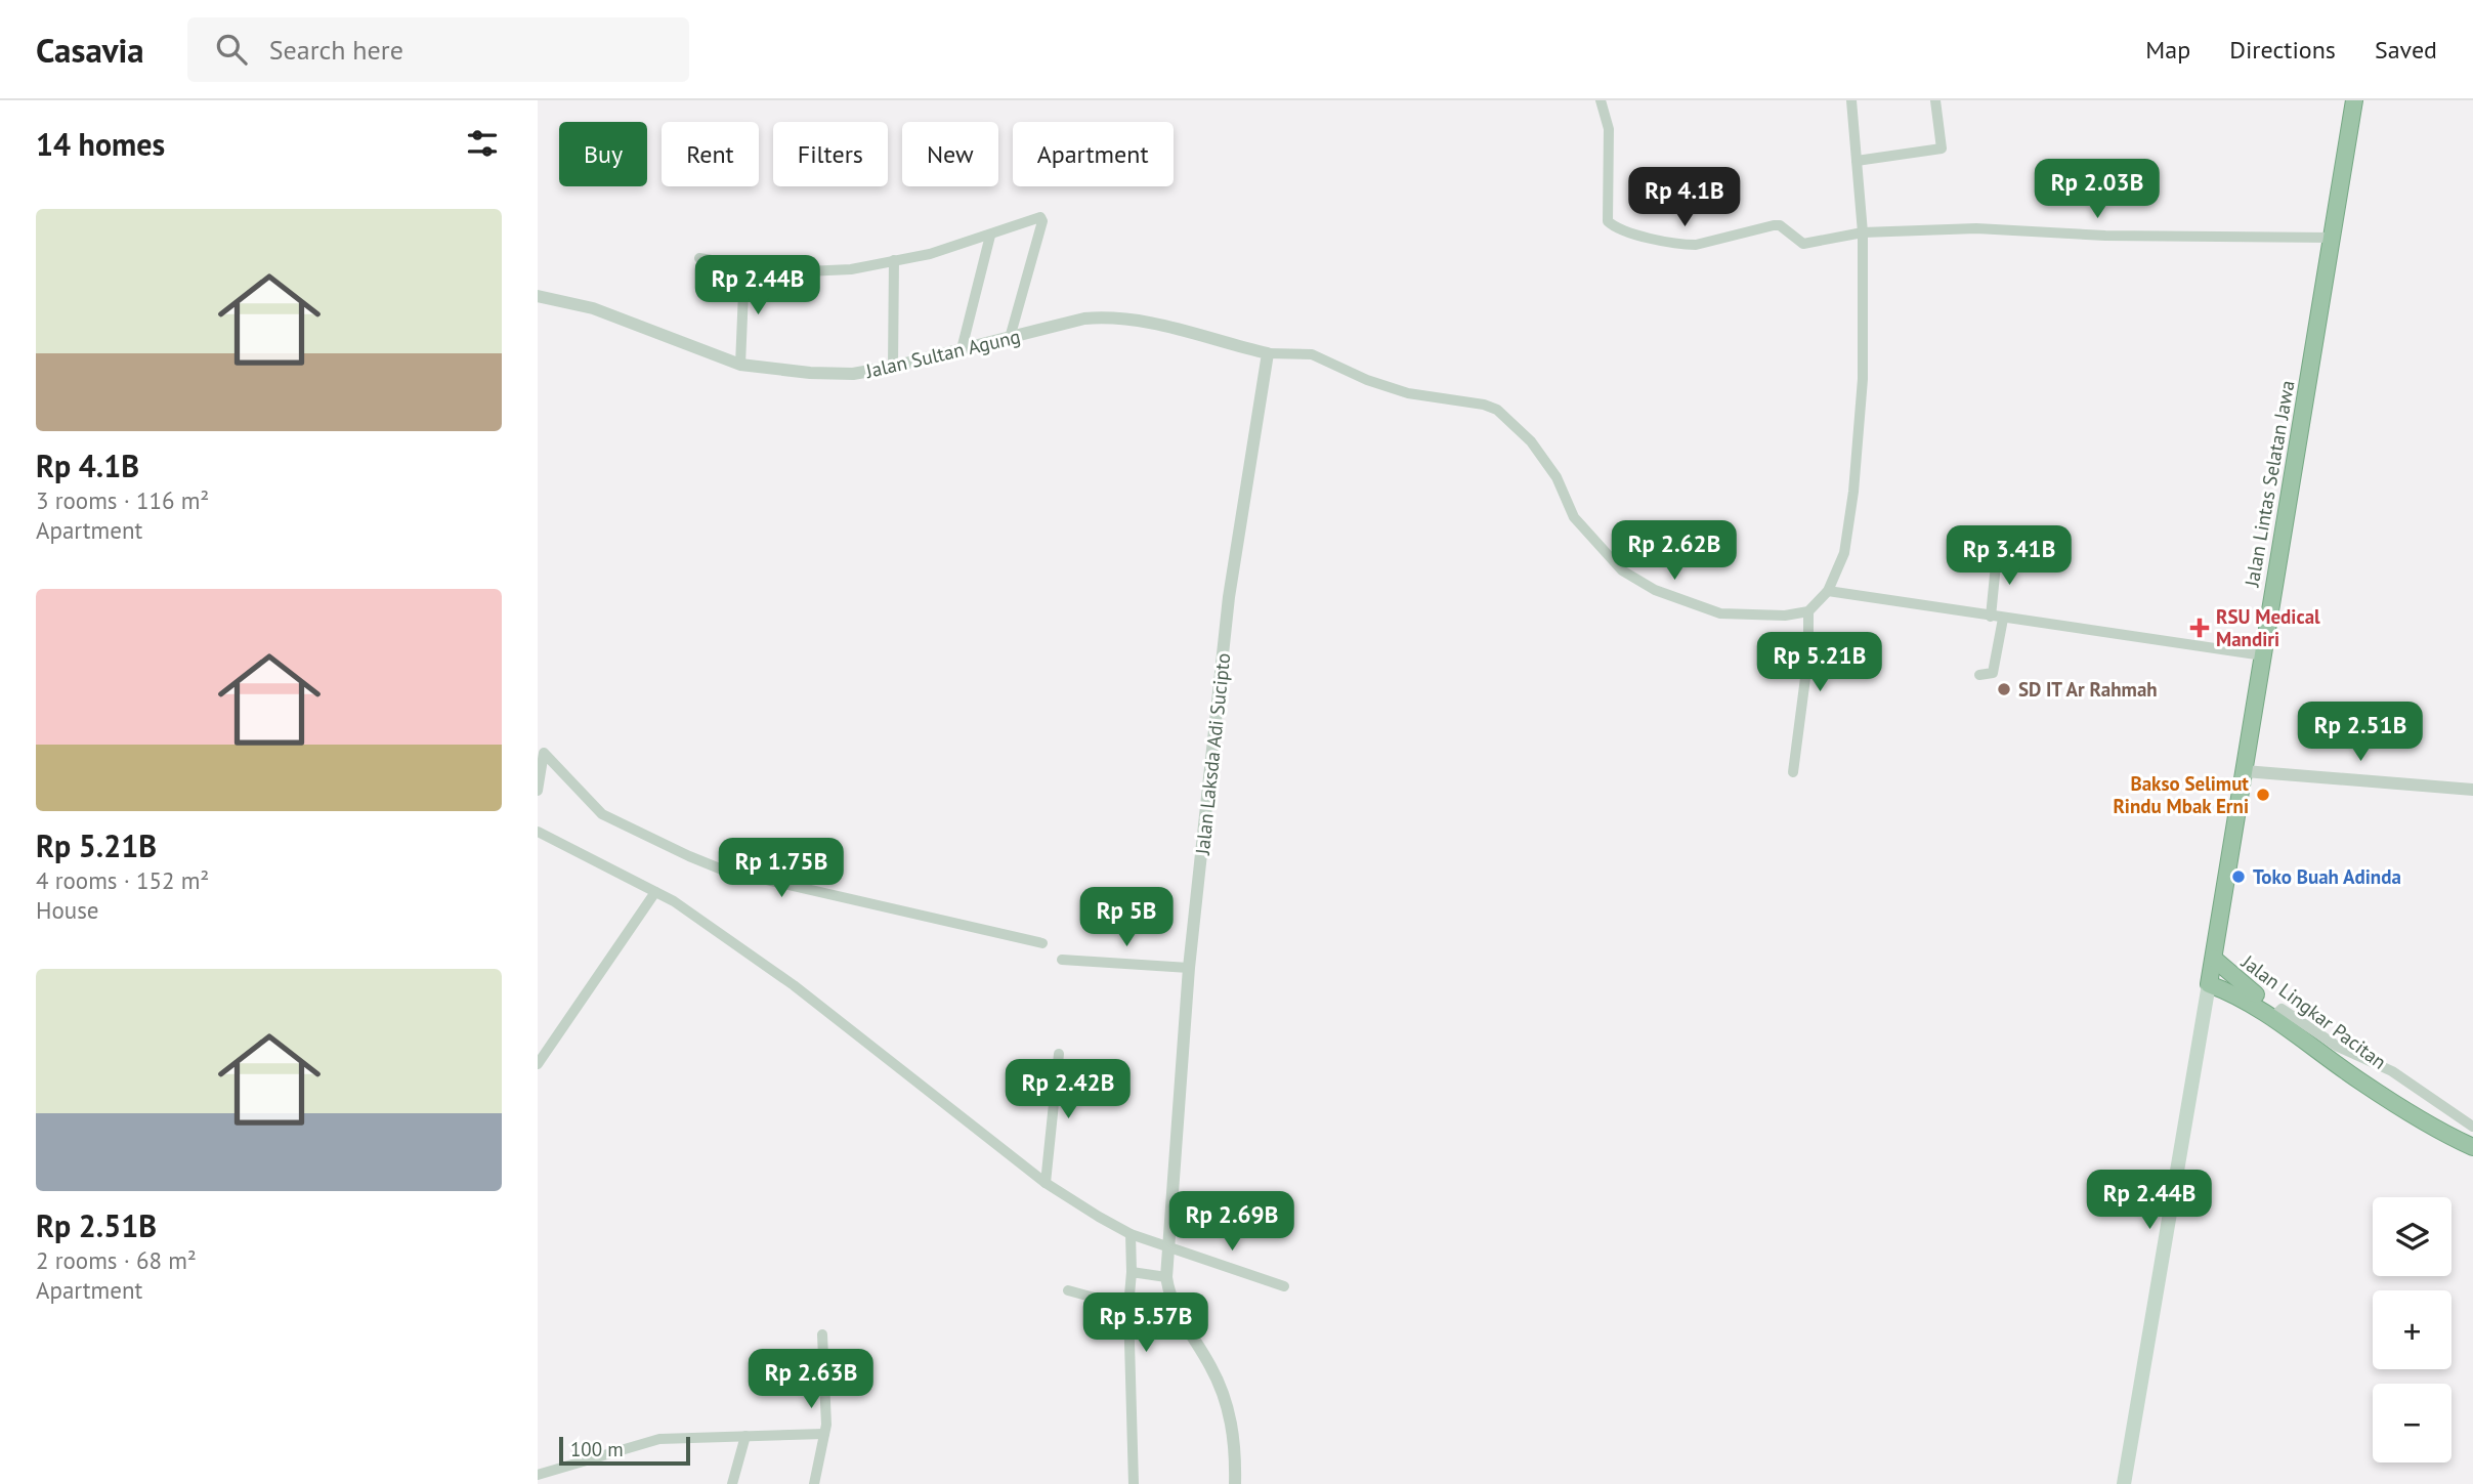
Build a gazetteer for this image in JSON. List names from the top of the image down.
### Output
{
  "streets": {
    "highway": ["Jalan Lintas Selatan Jawa", "Jalan Lingkar Pacitan"],
    "street": ["Jalan Sultan Agung", "Jalan Laksda Adi Sucipto"]
  },
  "crossings": [
    ["Jalan Sultan Agung", "Jalan Laksda Adi Sucipto"],
    ["Jalan Lintas Selatan Jawa", "Jalan Lingkar Pacitan"]
  ],
  "places": {
    "health": ["RSU Medical Mandiri"],
    "other": ["SD IT Ar Rahmah", "Bakso Selimut Rindu Mbak Erni", "Toko Buah Adinda"]
  },
  "scale_bar": "100 m",
  "page": {
    "header": "Casavia",
    "search": "Search here",
    "nav": ["Map", "Directions", "Saved"],
    "heading": "14 homes",
    "chip": [
      "Buy",
      "Rent",
      "Filters",
      "New",
      "Apartment"
    ],
    "price": [
      "Rp 2.03B",
      "Rp 4.1B",
      "Rp 2.44B",
      "Rp 2.62B",
      "Rp 3.41B",
      "Rp 5.21B",
      "Rp 2.51B",
      "Rp 1.75B",
      "Rp 5B",
      "Rp 2.42B",
      "Rp 2.44B",
      "Rp 2.69B",
      "Rp 5.57B",
      "Rp 2.63B"
    ],
    "list": [
      {
        "name": "Rp 4.1B",
        "note": "3 rooms · 116 m² · Apartment"
      },
      {
        "name": "Rp 5.21B",
        "note": "4 rooms · 152 m² · House"
      },
      {
        "name": "Rp 2.51B",
        "note": "2 rooms · 68 m² · Apartment"
      }
    ],
    "map_buttons": ["+", "−"],
    "scale": "100 m"
  }
}
